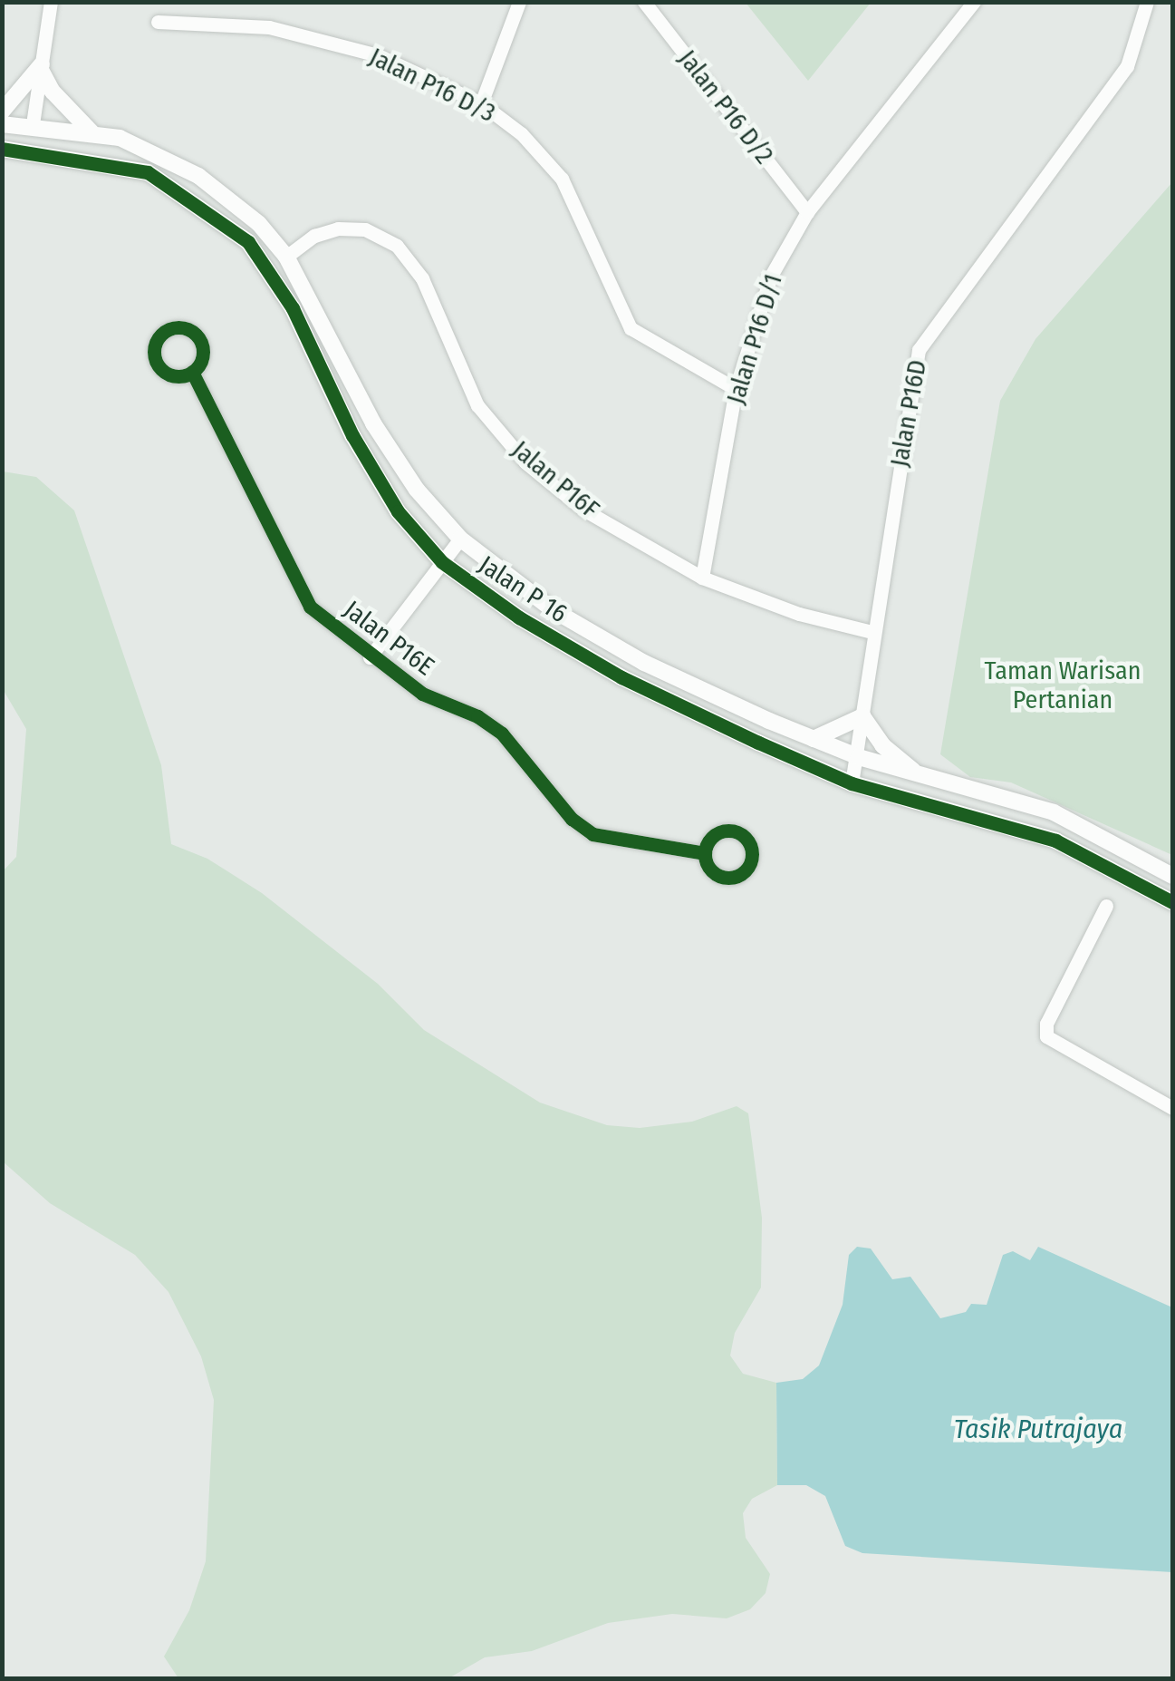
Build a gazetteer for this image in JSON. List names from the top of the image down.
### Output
{
  "streets": {
    "street": [
      "Jalan P16 D/3",
      "Jalan P16 D/2",
      "Jalan P16 D/1",
      "Jalan P16D",
      "Jalan P16F",
      "Jalan P 16",
      "Jalan P16E"
    ]
  },
  "crossings": [
    ["Jalan P16 D/3", "Jalan P16 D/1"],
    ["Jalan P16 D/2", "Jalan P16 D/1"],
    ["Jalan P16 D/1", "Jalan P16F"],
    ["Jalan P16D", "Jalan P16F"],
    ["Jalan P16D", "Jalan P 16"],
    ["Jalan P16F", "Jalan P 16"]
  ],
  "water": ["Tasik Putrajaya"],
  "parks": ["Taman Warisan Pertanian"]
}
